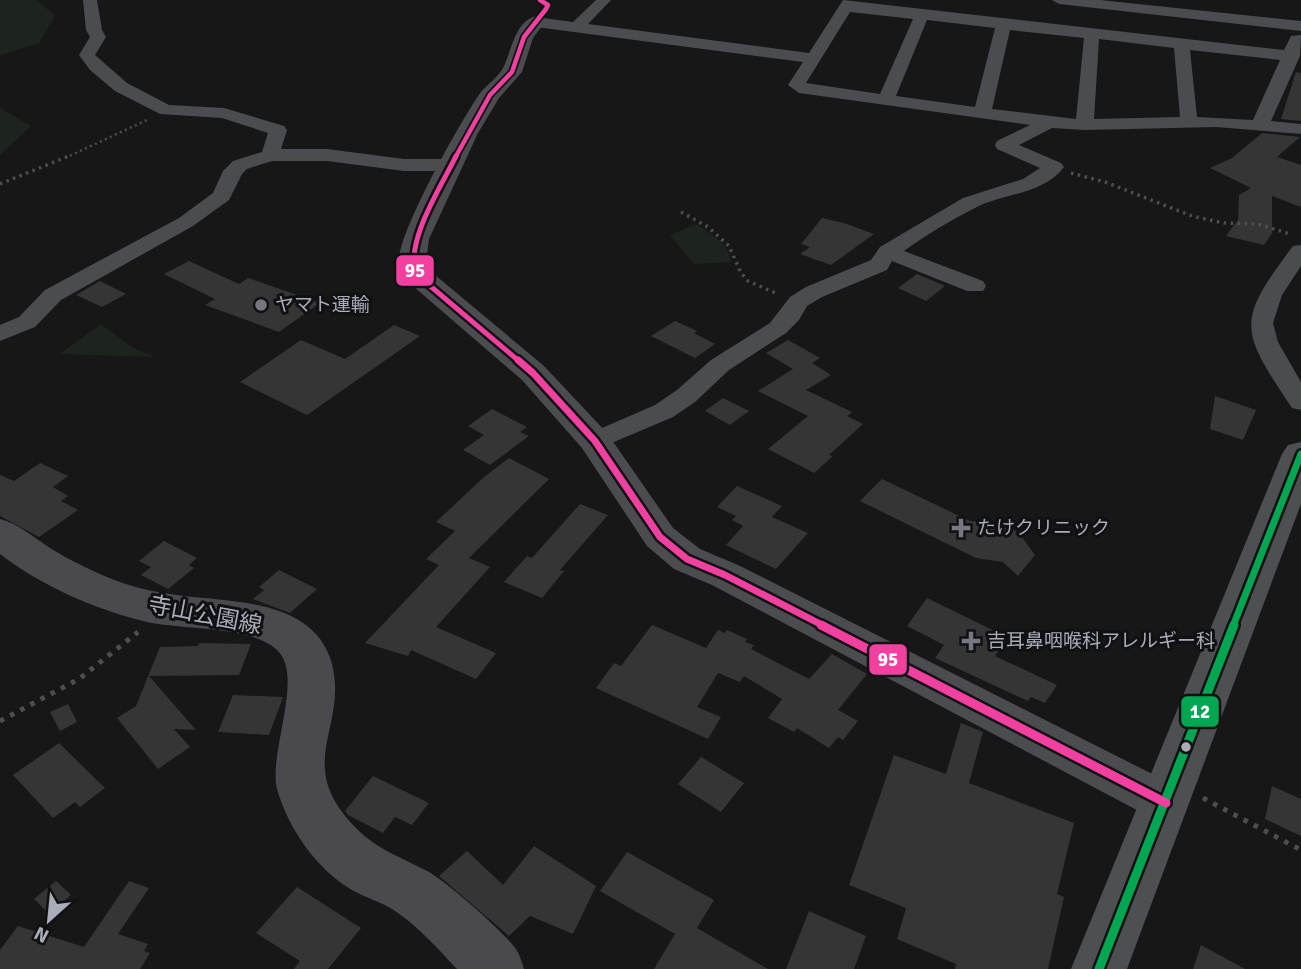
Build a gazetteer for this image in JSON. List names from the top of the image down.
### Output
{
  "streets": {
    "main road": ["寺山公園線"]
  },
  "places": {
    "other": ["ヤマト運輸"],
    "health": ["たけクリニック", "吉耳鼻咽喉科アレルギー科"]
  },
  "lines": ["transit line 95", "transit line 12"],
  "north": "bottom left"
}
